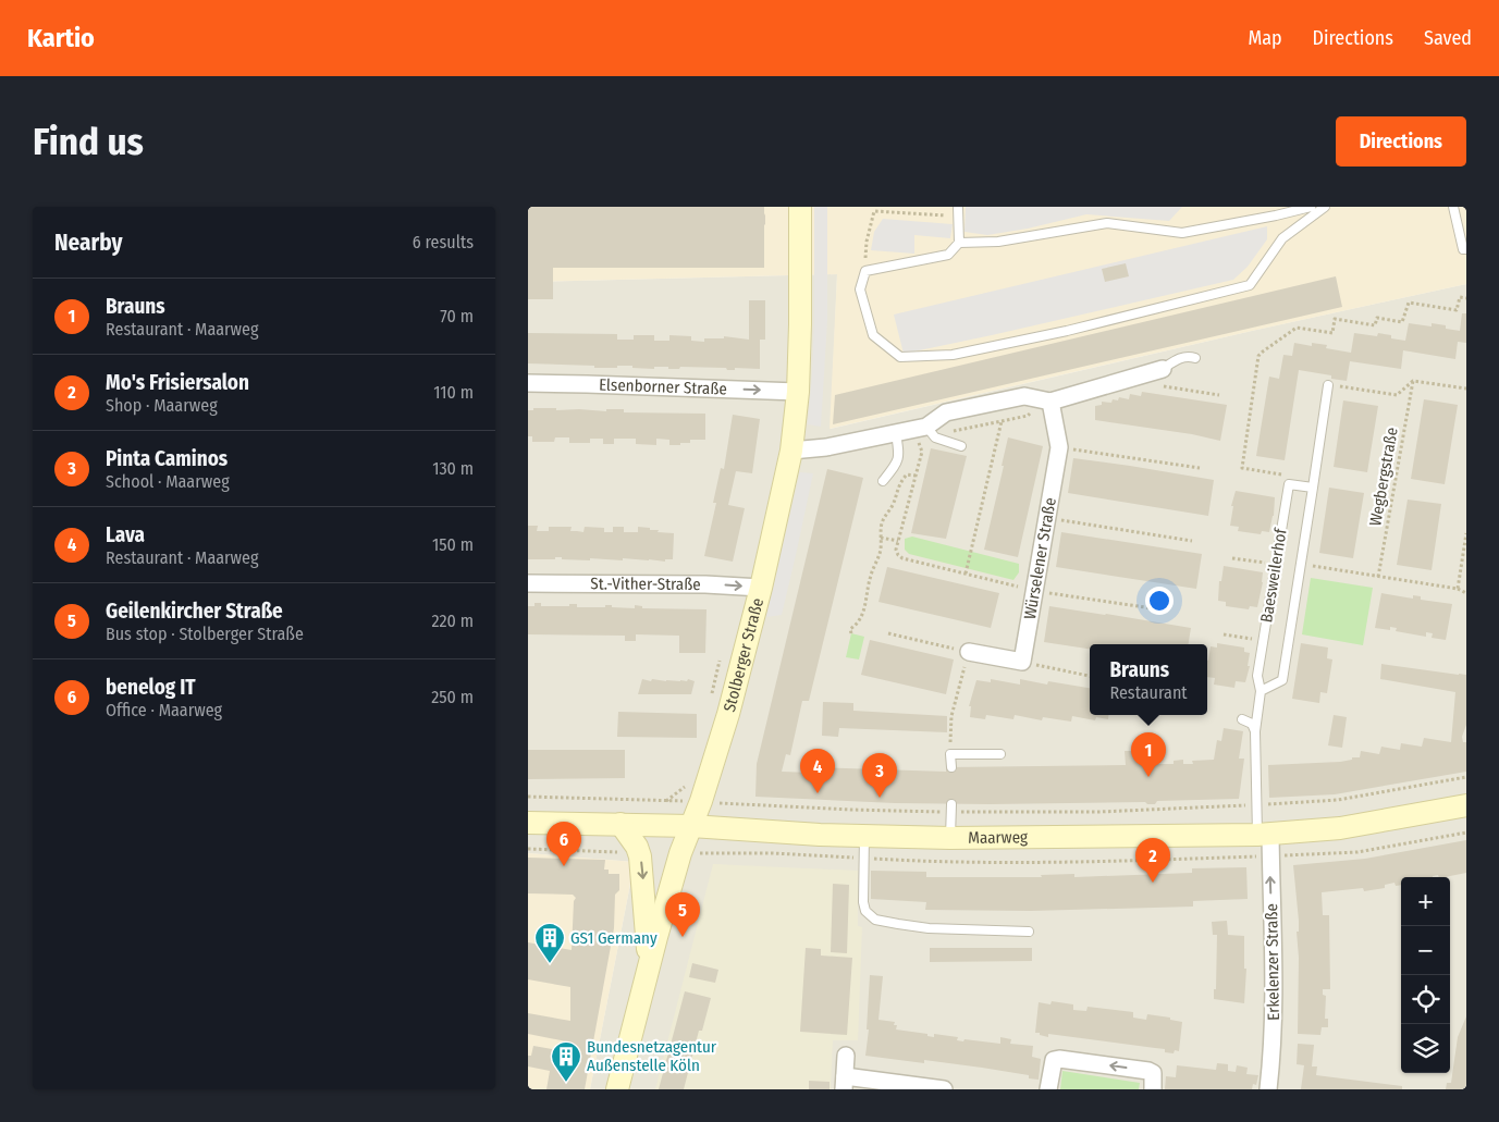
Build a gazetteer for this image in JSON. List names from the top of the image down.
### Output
{
  "streets": {
    "street": [
      "Elsenborner Straße",
      "Würselener Straße",
      "St.-Vither-Straße",
      "Stolberger Straße",
      "Maarweg",
      "Erkelenzer Straße"
    ],
    "lane": ["Baesweilerhof"],
    "path": ["Wegbergstraße"]
  },
  "crossings": [
    ["Elsenborner Straße", "Stolberger Straße"],
    ["Baesweilerhof", "Maarweg"],
    ["Baesweilerhof", "Erkelenzer Straße"],
    ["St.-Vither-Straße", "Stolberger Straße"],
    ["Stolberger Straße", "Maarweg"],
    ["Maarweg", "Erkelenzer Straße"]
  ],
  "one_way": ["Elsenborner Straße", "St.-Vither-Straße", "Erkelenzer Straße"],
  "places": {
    "building": ["GS1 Germany", "Bundesnetzagentur Außenstelle Köln"]
  },
  "page": {
    "header": "Kartio",
    "nav": ["Map", "Directions", "Saved"],
    "buttons": "Directions",
    "title": "Find us",
    "heading": ["Nearby", "6 results"],
    "list": [
      {
        "mark": "1",
        "name": "Brauns",
        "note": "Restaurant · Maarweg",
        "value": "70 m"
      },
      {
        "mark": "2",
        "name": "Mo's Frisiersalon",
        "note": "Shop · Maarweg",
        "value": "110 m"
      },
      {
        "mark": "3",
        "name": "Pinta Caminos",
        "note": "School · Maarweg",
        "value": "130 m"
      },
      {
        "mark": "4",
        "name": "Lava",
        "note": "Restaurant · Maarweg",
        "value": "150 m"
      },
      {
        "mark": "5",
        "name": "Geilenkircher Straße",
        "note": "Bus stop · Stolberger Straße",
        "value": "220 m"
      },
      {
        "mark": "6",
        "name": "benelog IT",
        "note": "Office · Maarweg",
        "value": "250 m"
      }
    ],
    "popup": ["Brauns", "Restaurant"],
    "pins": [
      "1",
      "4",
      "3",
      "6",
      "2",
      "5"
    ],
    "map_buttons": ["+", "−"]
  }
}
